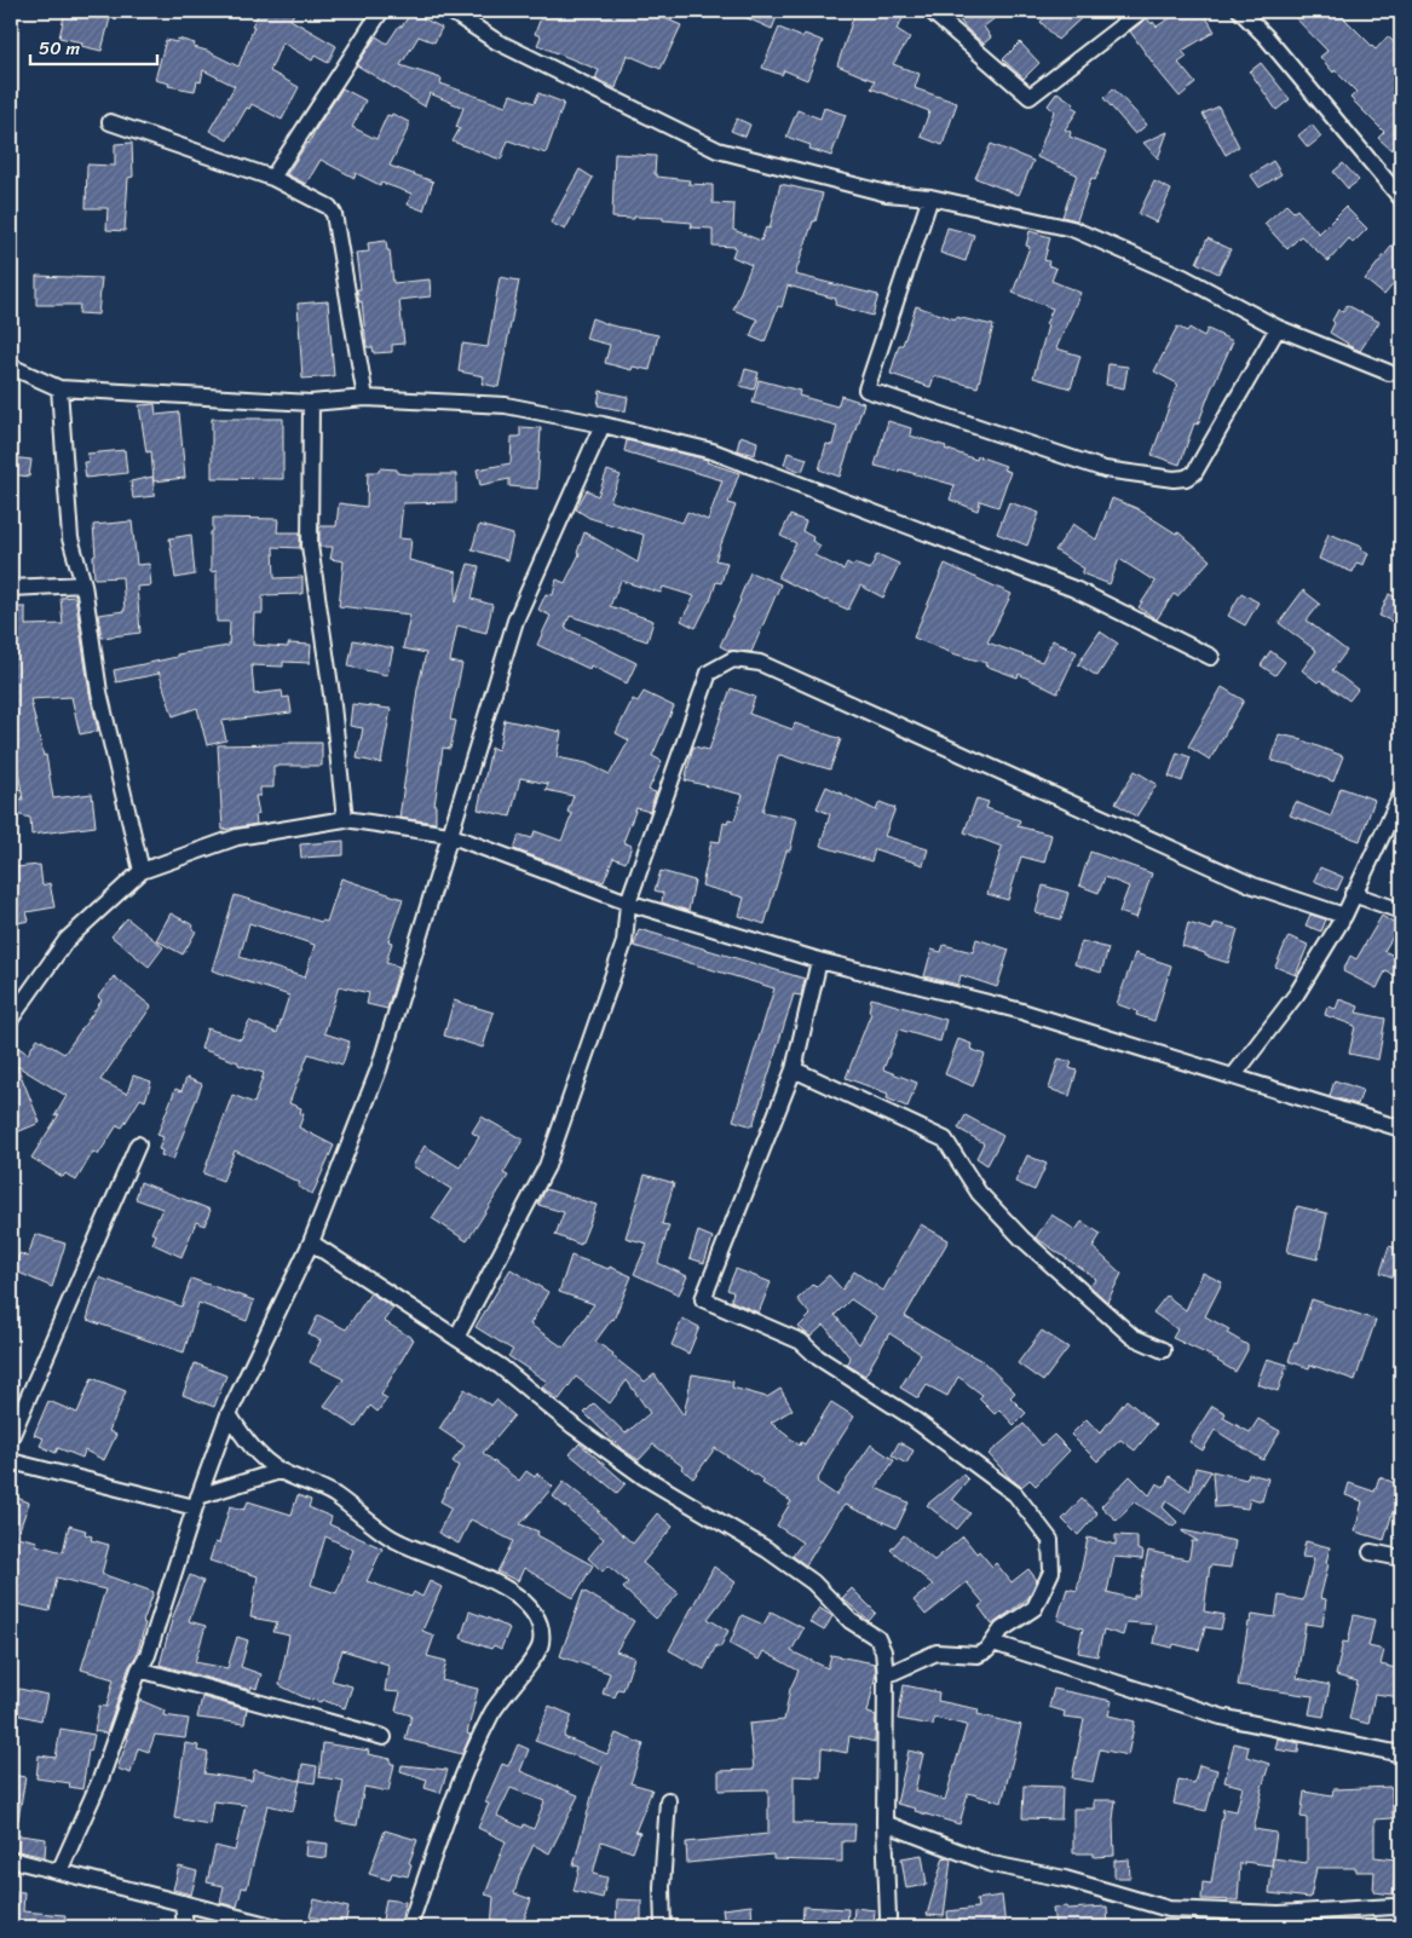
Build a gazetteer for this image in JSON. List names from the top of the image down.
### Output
{
  "scale_bar": "50 m"
}
